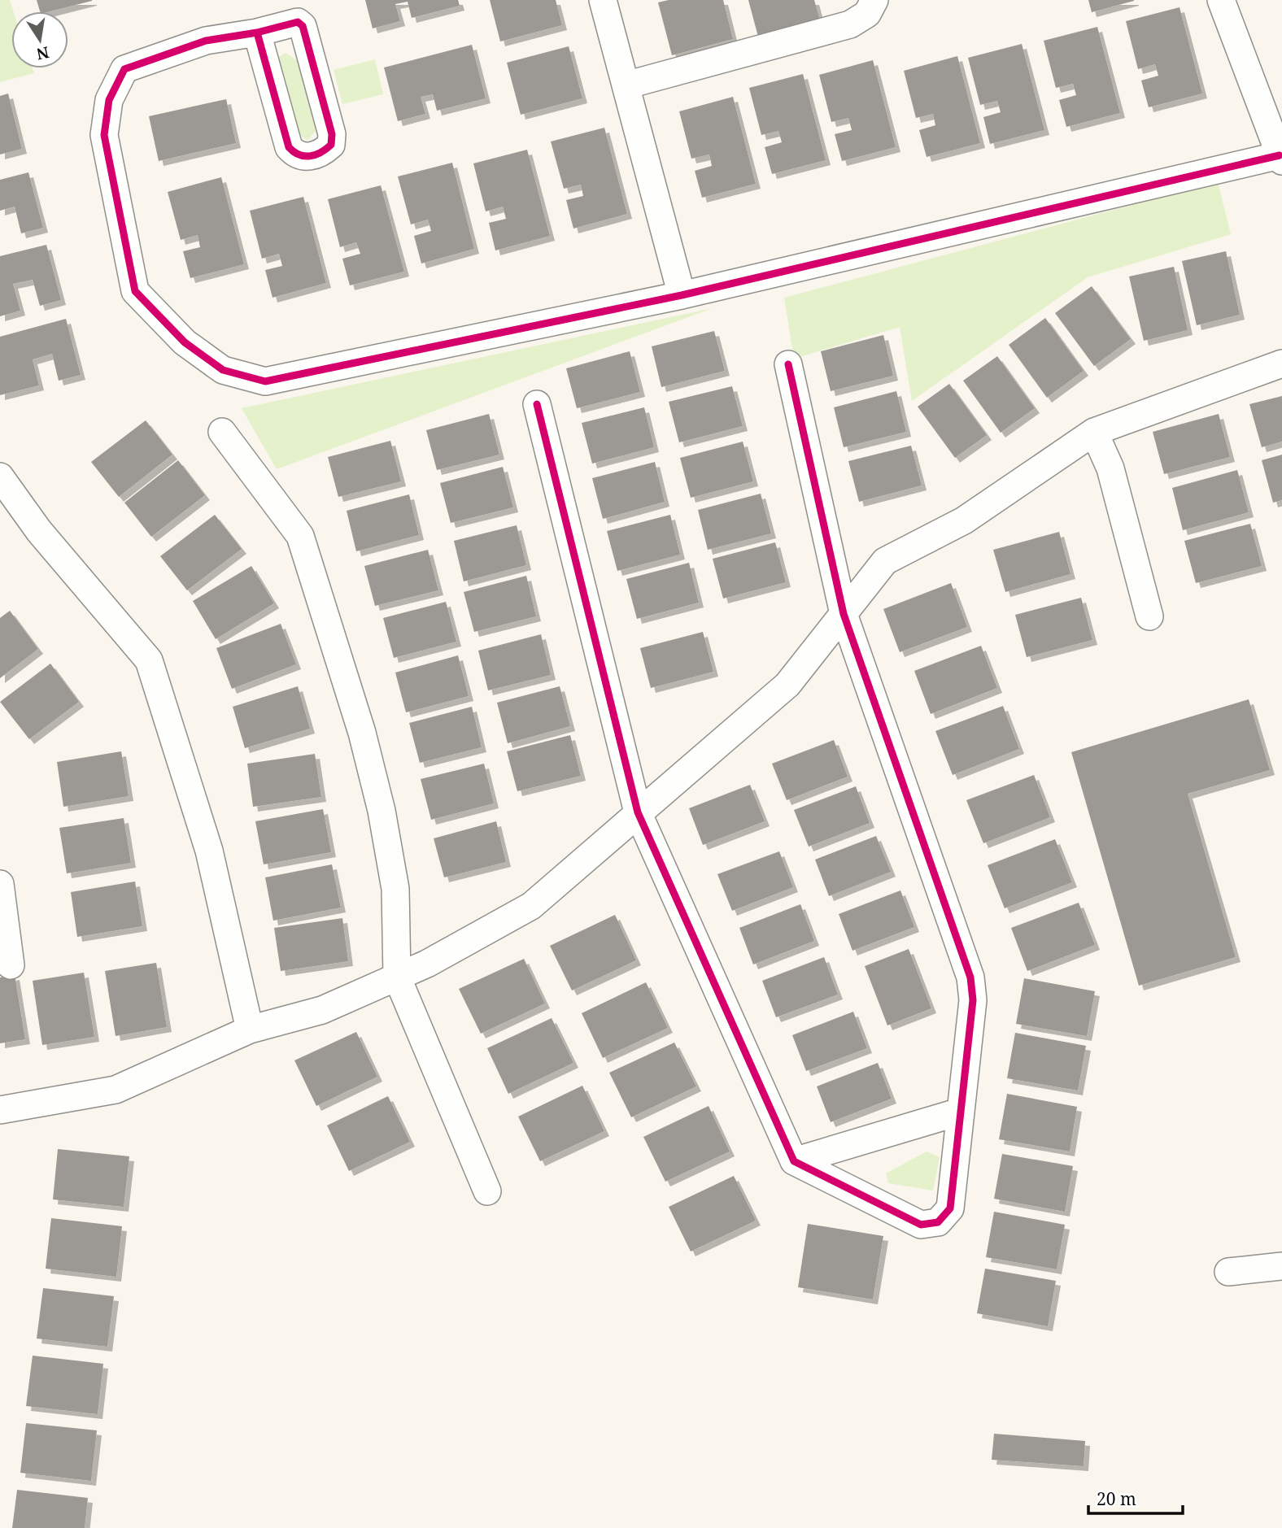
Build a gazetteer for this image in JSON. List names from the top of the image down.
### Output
{
  "scale_bar": "20 m",
  "north": "bottom"
}
